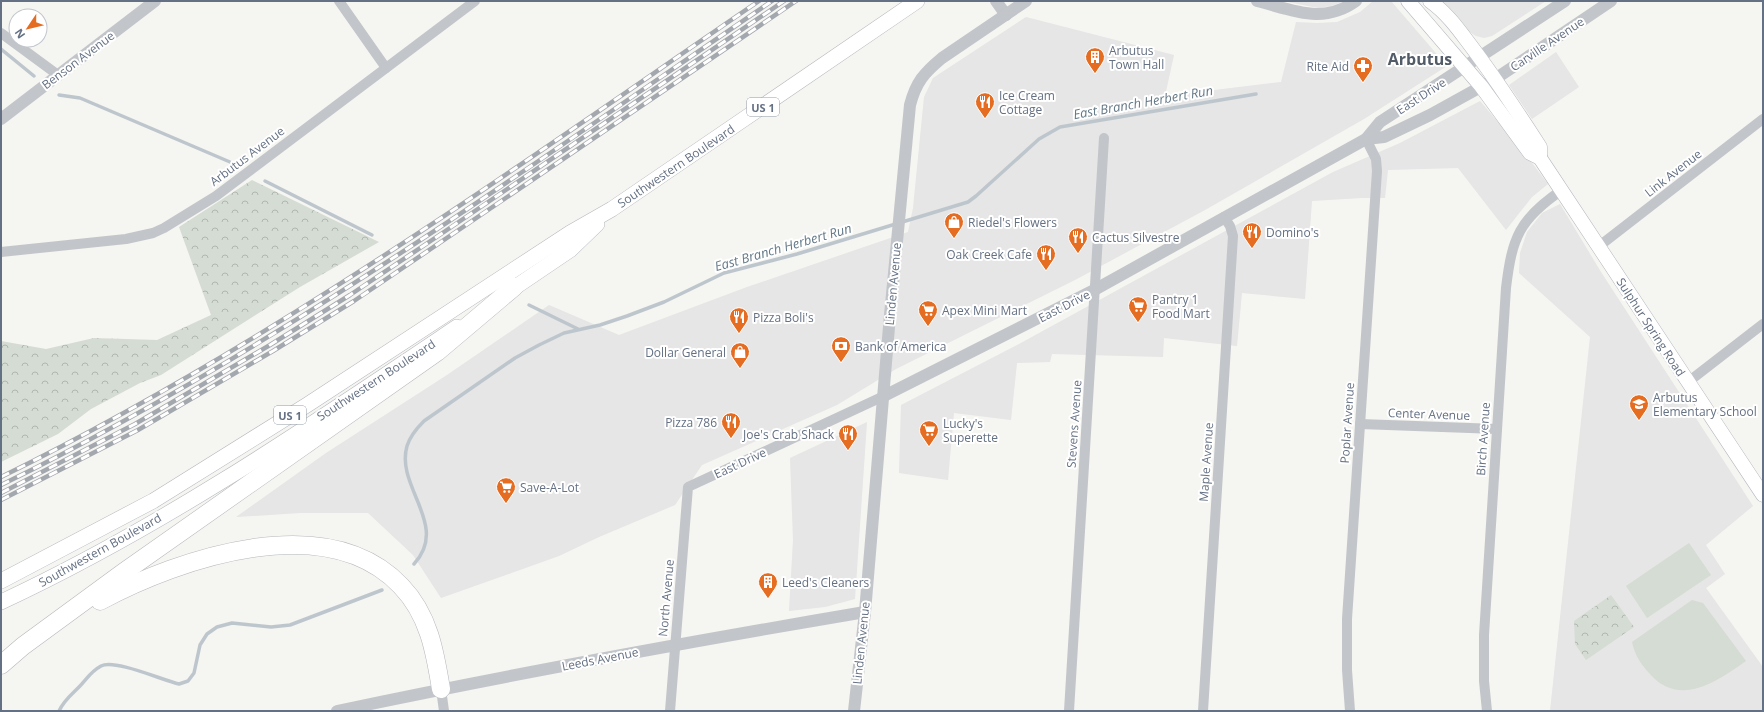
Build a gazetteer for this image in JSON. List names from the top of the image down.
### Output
{
  "streets": {
    "main road": ["US 1", "Southwestern Boulevard", "Sulphur Spring Road"],
    "street": [
      "Carville Avenue",
      "Benson Avenue",
      "East Drive",
      "Arbutus Avenue",
      "Link Avenue",
      "Linden Avenue",
      "Center Avenue",
      "Poplar Avenue",
      "Stevens Avenue",
      "Birch Avenue",
      "Maple Avenue",
      "North Avenue",
      "Leeds Avenue"
    ]
  },
  "crossings": [
    ["Carville Avenue", "East Drive"],
    ["Carville Avenue", "Sulphur Spring Road"],
    ["East Drive", "Linden Avenue"],
    ["East Drive", "Sulphur Spring Road"],
    ["East Drive", "Poplar Avenue"],
    ["East Drive", "Stevens Avenue"],
    ["East Drive", "Maple Avenue"],
    ["East Drive", "North Avenue"],
    ["Link Avenue", "Sulphur Spring Road"],
    ["Linden Avenue", "Leeds Avenue"],
    ["Sulphur Spring Road", "Birch Avenue"],
    ["Center Avenue", "Poplar Avenue"],
    ["Center Avenue", "Birch Avenue"],
    ["North Avenue", "Leeds Avenue"]
  ],
  "districts": ["Arbutus"],
  "water": ["East Branch Herbert Run"],
  "places": {
    "building": ["Arbutus Town Hall", "Leed's Cleaners"],
    "pharmacy": ["Rite Aid"],
    "restaurant": [
      "Ice Cream Cottage",
      "Domino's",
      "Cactus Silvestre",
      "Oak Creek Cafe",
      "Pizza Boli's",
      "Pizza 786",
      "Joe's Crab Shack"
    ],
    "shop": ["Riedel's Flowers", "Dollar General"],
    "supermarket": [
      "Pantry 1 Food Mart",
      "Apex Mini Mart",
      "Lucky's Superette",
      "Save-A-Lot"
    ],
    "bank": ["Bank of America"],
    "school or university": ["Arbutus Elementary School"]
  },
  "north": "bottom left"
}
